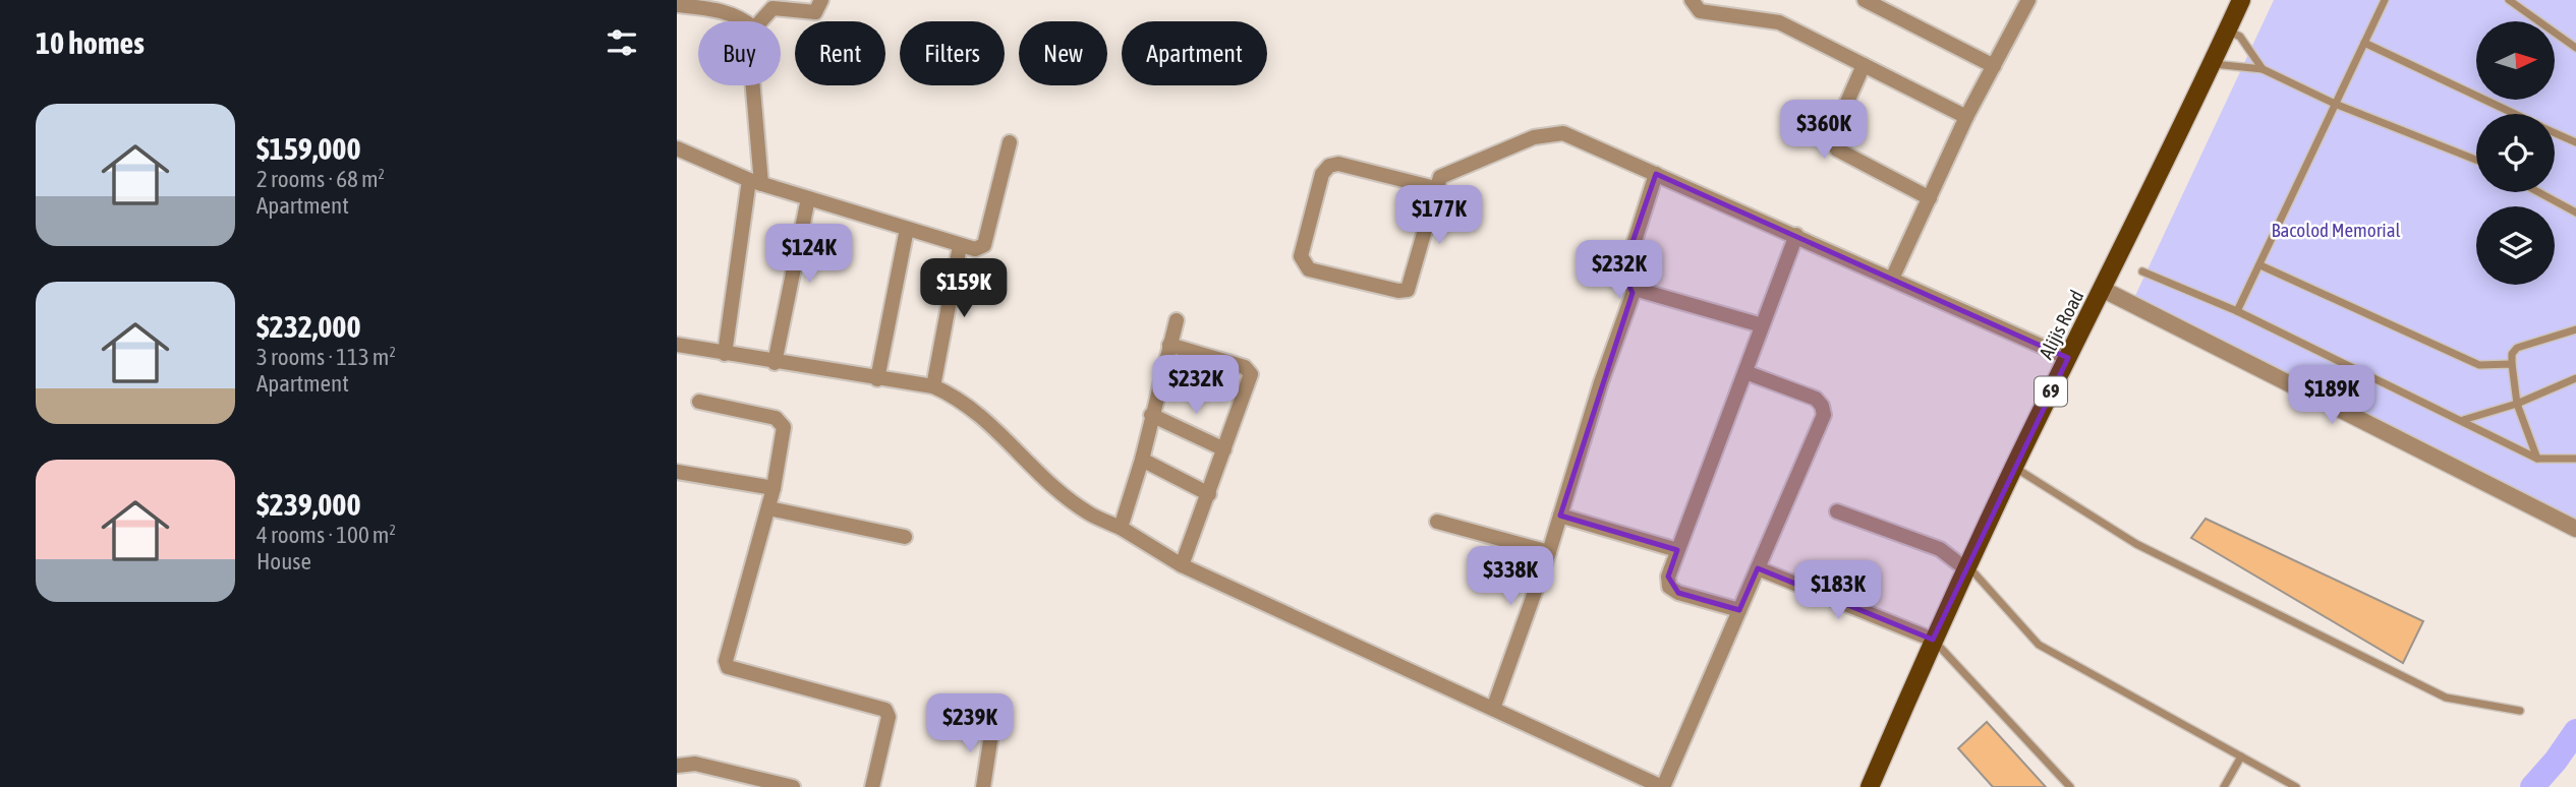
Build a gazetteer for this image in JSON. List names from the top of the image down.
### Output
{
  "streets": {
    "main road": ["Alijis Road", "69"]
  },
  "parks": ["Bacolod Memorial"],
  "north": "right",
  "page": {
    "heading": "10 homes",
    "chip": [
      "Buy",
      "Rent",
      "Filters",
      "New",
      "Apartment"
    ],
    "list": [
      {
        "name": "$159,000",
        "note": "2 rooms · 68 m² · Apartment"
      },
      {
        "name": "$232,000",
        "note": "3 rooms · 113 m² · Apartment"
      },
      {
        "name": "$239,000",
        "note": "4 rooms · 100 m² · House"
      }
    ],
    "price": [
      "$360K",
      "$177K",
      "$124K",
      "$232K",
      "$159K",
      "$232K",
      "$189K",
      "$338K",
      "$183K",
      "$239K"
    ]
  }
}
